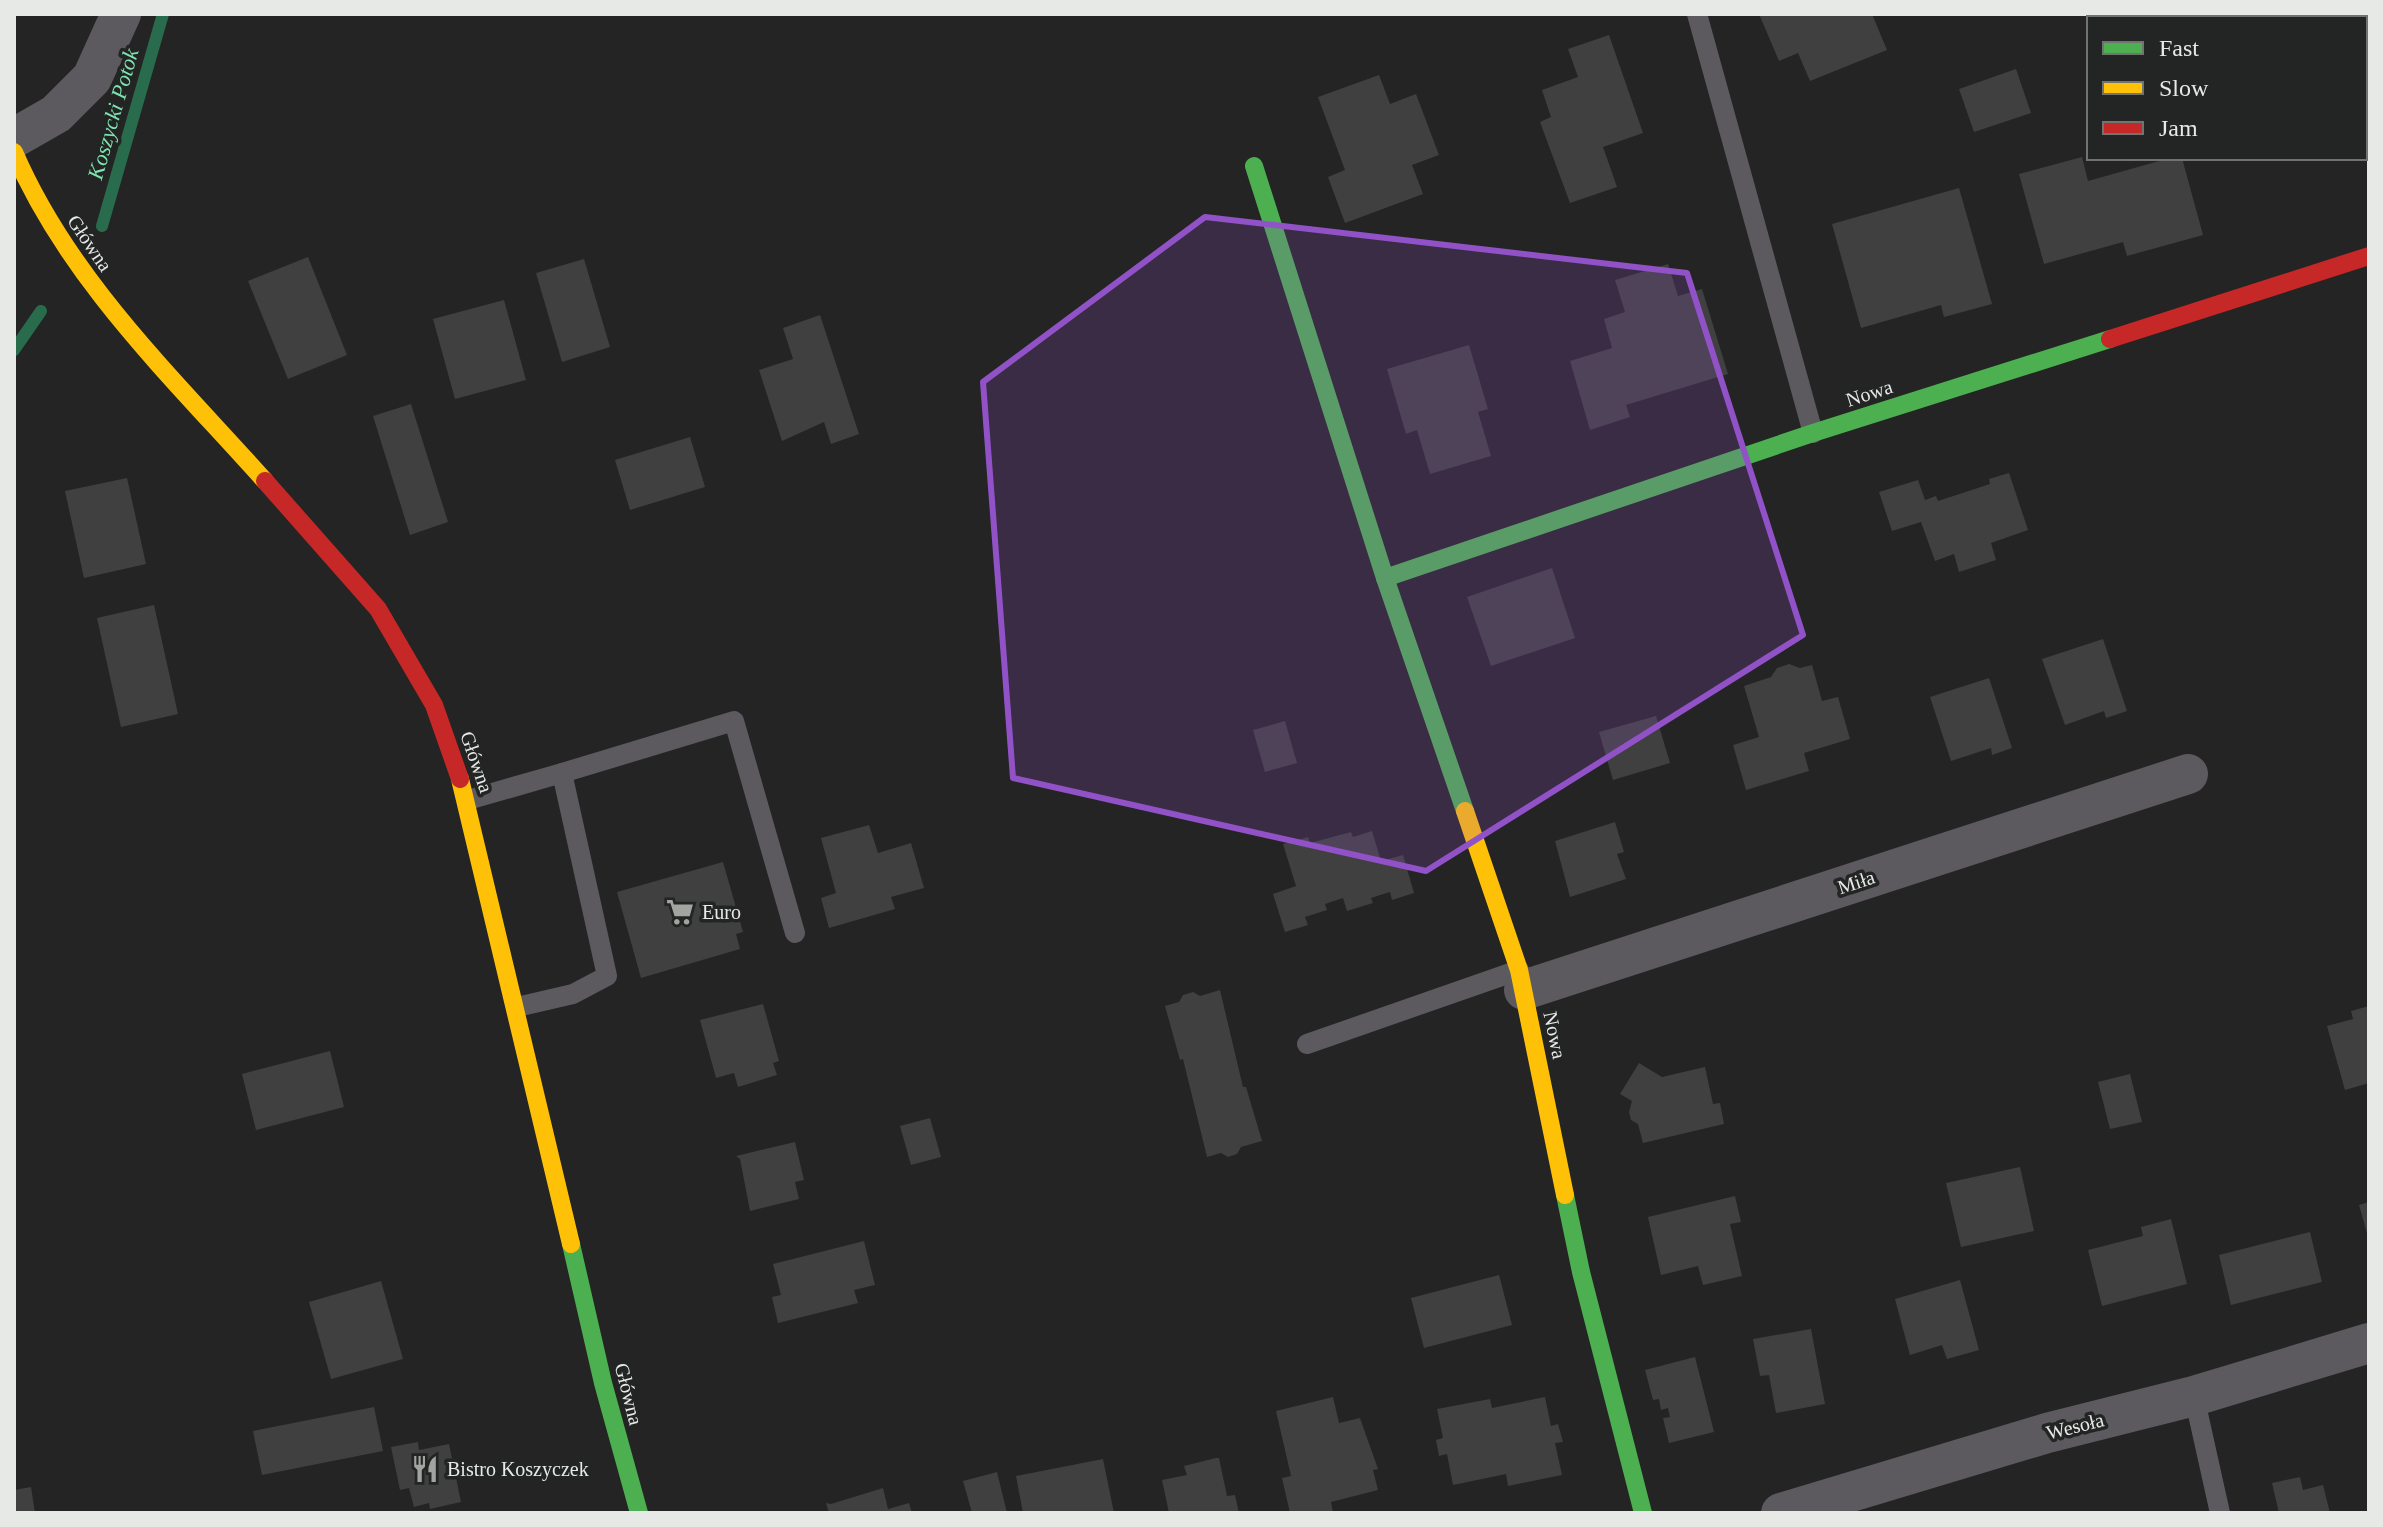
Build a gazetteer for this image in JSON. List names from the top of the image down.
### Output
{
  "streets": {
    "street": [
      "Główna",
      "Nowa",
      "Miła",
      "Wesoła"
    ]
  },
  "crossings": [
    ["Nowa", "Miła"]
  ],
  "water": ["Koszycki Potok"],
  "places": {
    "supermarket": ["Euro"],
    "restaurant": ["Bistro Koszyczek"]
  },
  "legend": ["Fast", "Slow", "Jam"]
}
